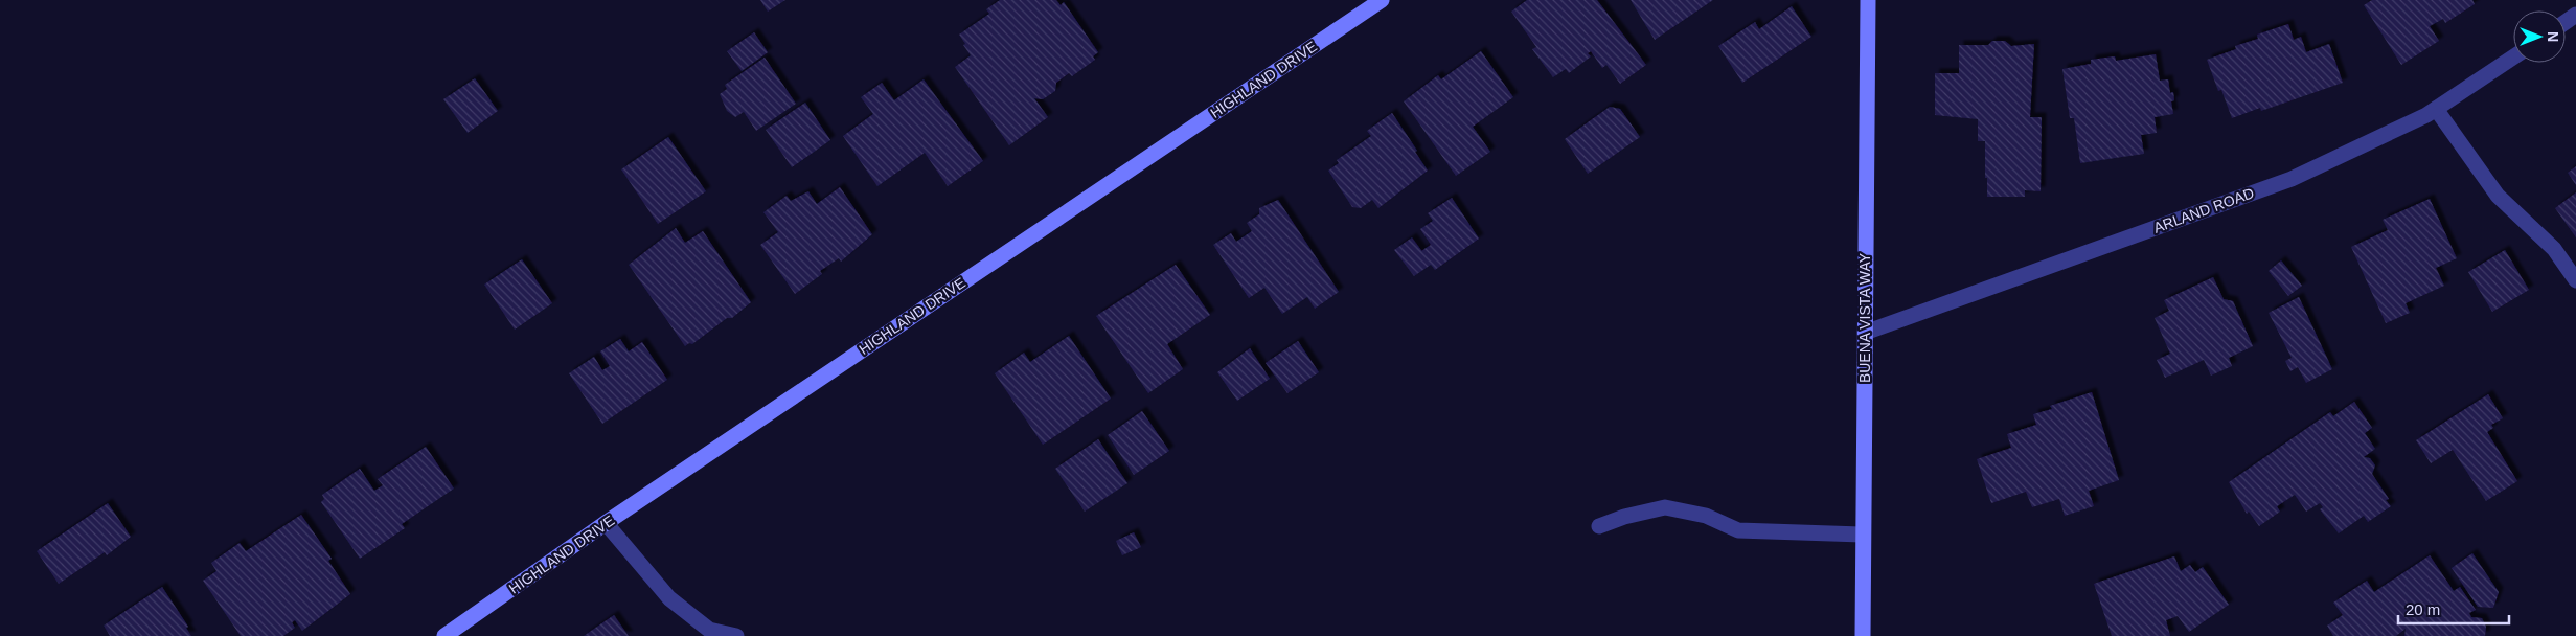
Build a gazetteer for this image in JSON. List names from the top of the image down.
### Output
{
  "streets": {
    "street": ["HIGHLAND DRIVE", "ARLAND ROAD", "BUENA VISTA WAY"]
  },
  "crossings": [
    ["ARLAND ROAD", "BUENA VISTA WAY"]
  ],
  "scale_bar": "20 m",
  "north": "right"
}
